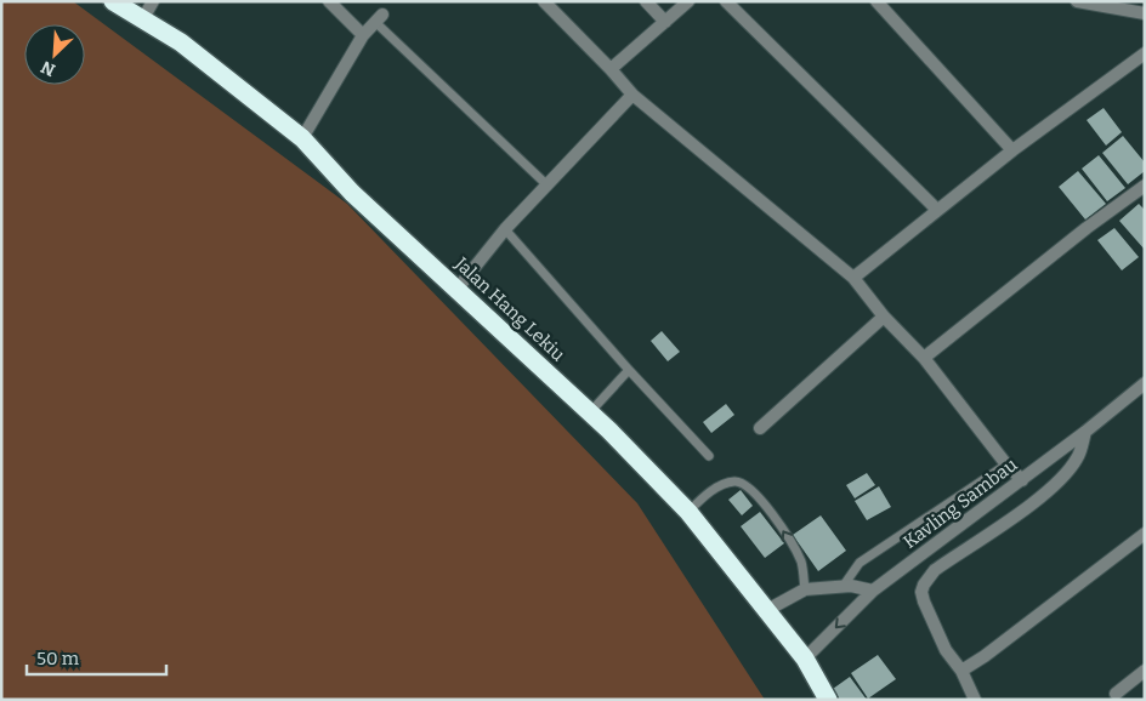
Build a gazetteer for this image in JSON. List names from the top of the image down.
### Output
{
  "streets": {
    "highway": ["Jalan Hang Lekiu"],
    "street": ["Kavling Sambau"]
  },
  "crossings": [
    ["Jalan Hang Lekiu", "Kavling Sambau"]
  ],
  "scale_bar": "50 m",
  "north": "bottom left"
}
